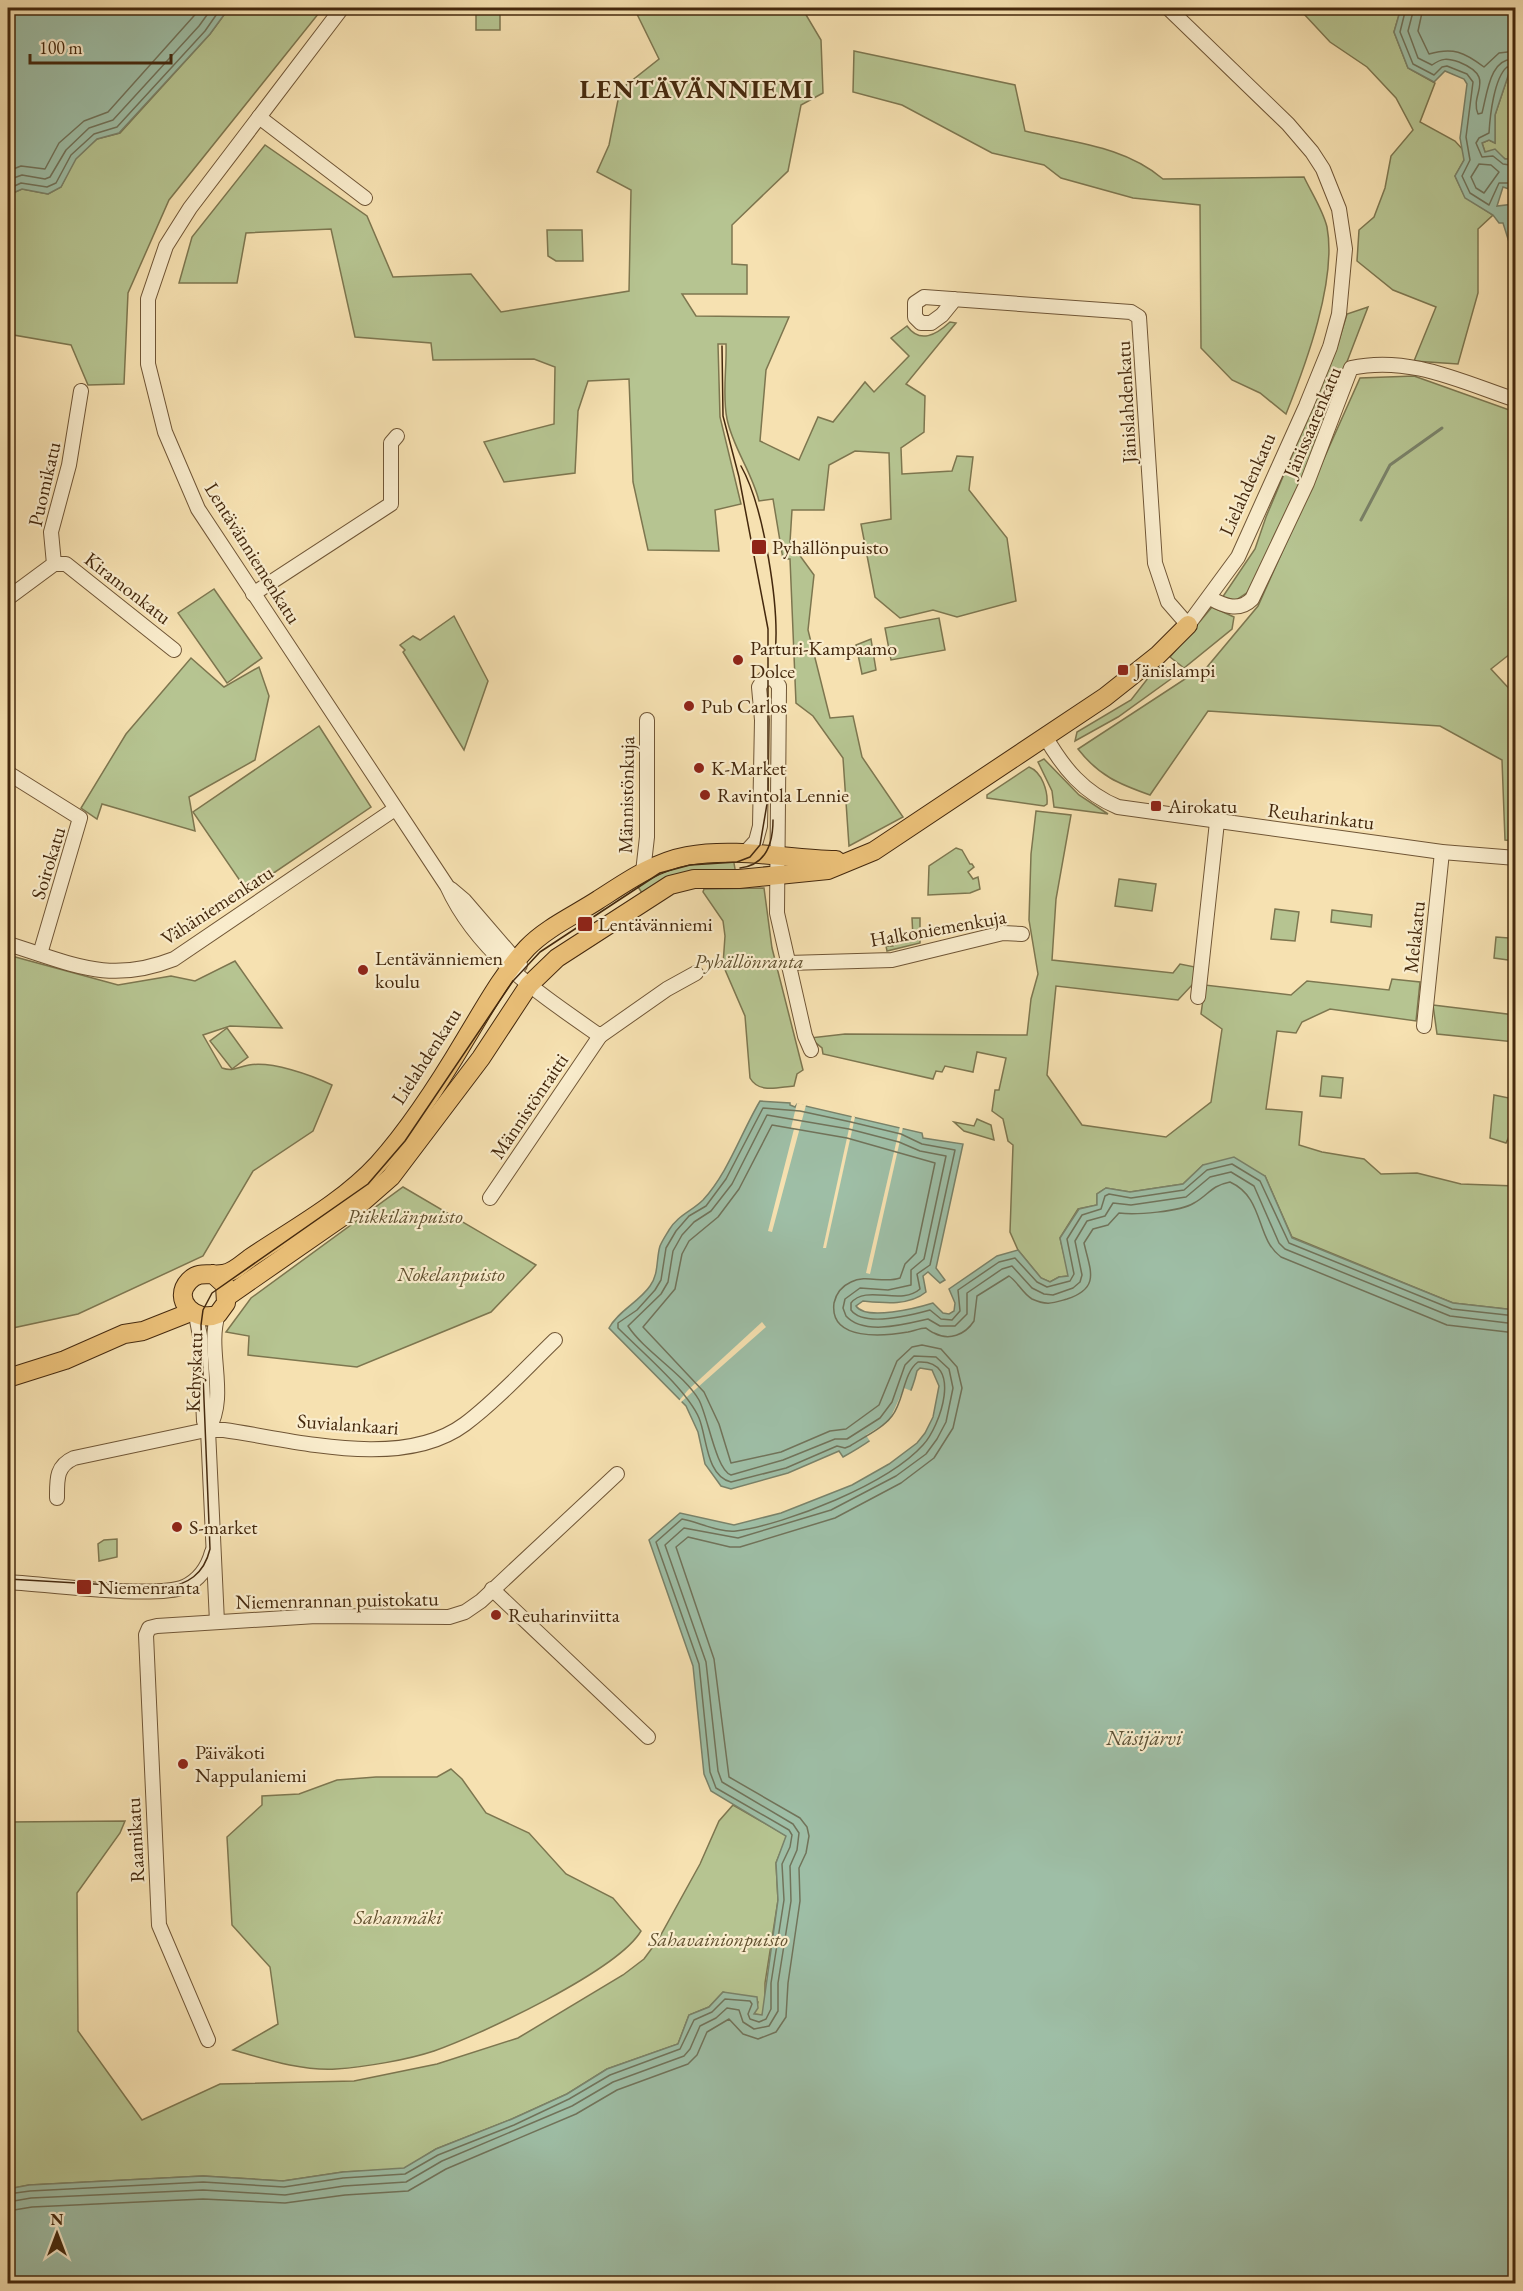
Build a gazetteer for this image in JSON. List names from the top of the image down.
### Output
{
  "streets": {
    "main road": ["Lielahdenkatu"],
    "street": [
      "Jänislahdenkatu",
      "Jänissaarenkatu",
      "Puomikatu",
      "Lentävänniemenkatu",
      "Kiramonkatu",
      "Männistönkuja",
      "Reuharinkatu",
      "Soirokatu",
      "Vähäniemenkatu",
      "Halkoniemenkuja",
      "Melakatu",
      "Männistönraitti",
      "Kehyskatu",
      "Suvialankaari",
      "Niemenrannan puistokatu",
      "Raamikatu"
    ]
  },
  "crossings": [
    ["Jänislahdenkatu", "Lielahdenkatu"],
    ["Jänissaarenkatu", "Lielahdenkatu"],
    ["Puomikatu", "Kiramonkatu"],
    ["Lielahdenkatu", "Lentävänniemenkatu"],
    ["Lielahdenkatu", "Männistönkuja"],
    ["Lielahdenkatu", "Reuharinkatu"],
    ["Lielahdenkatu", "Kehyskatu"],
    ["Lentävänniemenkatu", "Vähäniemenkatu"],
    ["Reuharinkatu", "Melakatu"],
    ["Soirokatu", "Vähäniemenkatu"],
    ["Kehyskatu", "Suvialankaari"],
    ["Kehyskatu", "Niemenrannan puistokatu"],
    ["Niemenrannan puistokatu", "Raamikatu"]
  ],
  "districts": ["LENTÄVÄNNIEMI"],
  "water": ["Näsijärvi"],
  "parks": [
    "Pyhällönranta",
    "Piikkilänpuisto",
    "Nokelanpuisto",
    "Sahanmäki",
    "Sahavainionpuisto"
  ],
  "places": {
    "transit": [
      "Pyhällönpuisto",
      "Jänislampi",
      "Airokatu",
      "Lentävänniemi",
      "Niemenranta"
    ],
    "other": [
      "Parturi-Kampaamo Dolce",
      "Pub Carlos",
      "K-Market",
      "Ravintola Lennie",
      "Lentävänniemen koulu",
      "S-market",
      "Reuharinviitta",
      "Päiväkoti Nappulaniemi"
    ]
  },
  "scale_bar": "100 m",
  "north": "top"
}
